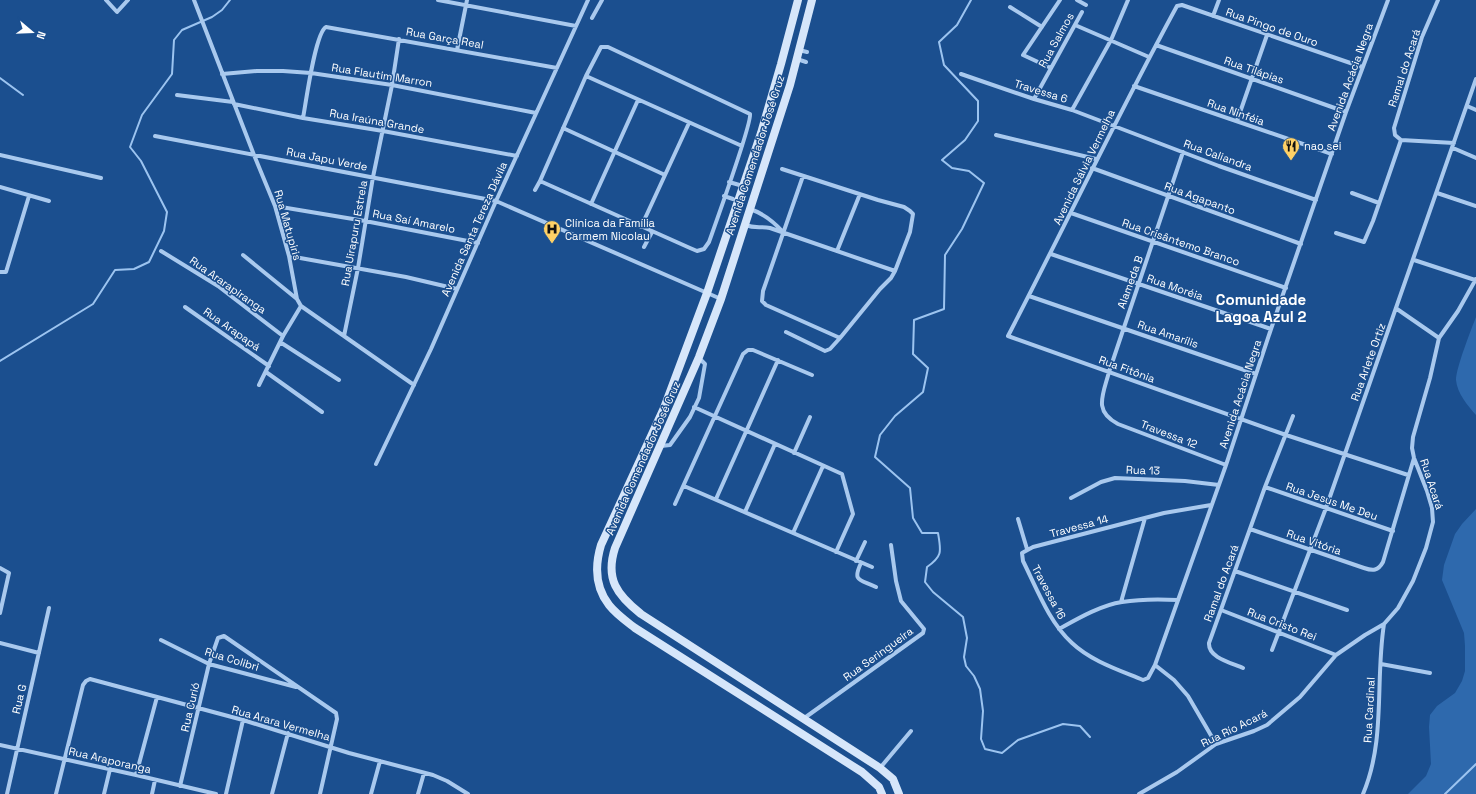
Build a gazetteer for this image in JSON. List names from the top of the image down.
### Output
{
  "streets": {
    "street": [
      "Rua Pingo de Ouro",
      "Rua Garça Real",
      "Rua Salmos",
      "Ramal do Acará",
      "Rua Tilápias",
      "Rua Flautim Marron",
      "Avenida Acácia Negra",
      "Travessa 6",
      "Rua Ninféia",
      "Rua Iraúna Grande",
      "Avenida Comendador José Cruz",
      "Rua Caliandra",
      "Rua Japu Verde",
      "Avenida Sálvia Vermelha",
      "Rua Agapanto",
      "Rua Saí Amarelo",
      "Rua Matupiris",
      "Avenida Santa Tereza Dávila",
      "Rua Uirapuru Estrela",
      "Rua Crisântemo Branco",
      "Alameda B",
      "Rua Ararapiranga",
      "Rua Moréia",
      "Rua Arapapá",
      "Rua Amarílis",
      "Rua Arlete Ortiz",
      "Rua Fitônia",
      "Travessa 12",
      "Rua 13",
      "Rua Acará",
      "Rua Jesus Me Deu",
      "Travessa 14",
      "Rua Vitória",
      "Travessa 16",
      "Rua Cristo Rei",
      "Rua Seringueira",
      "Rua Colibri",
      "Rua G",
      "Rua Curió",
      "Rua Cardinal",
      "Rua Arara Vermelha",
      "Rua Río Acará",
      "Rua Araporanga"
    ]
  },
  "crossings": [
    ["Rua Pingo de Ouro", "Avenida Acácia Negra"],
    ["Rua Pingo de Ouro", "Avenida Sálvia Vermelha"],
    ["Rua Garça Real", "Rua Flautim Marron"],
    ["Rua Garça Real", "Avenida Santa Tereza Dávila"],
    ["Rua Garça Real", "Rua Uirapuru Estrela"],
    ["Rua Salmos", "Travessa 6"],
    ["Ramal do Acará", "Rua Fitônia"],
    ["Ramal do Acará", "Rua Jesus Me Deu"],
    ["Ramal do Acará", "Rua Vitória"],
    ["Ramal do Acará", "Rua Cristo Rei"],
    ["Rua Tilápias", "Avenida Acácia Negra"],
    ["Rua Tilápias", "Avenida Sálvia Vermelha"],
    ["Rua Flautim Marron", "Rua Matupiris"],
    ["Rua Flautim Marron", "Avenida Santa Tereza Dávila"],
    ["Rua Flautim Marron", "Rua Uirapuru Estrela"],
    ["Avenida Acácia Negra", "Rua Ninféia"],
    ["Avenida Acácia Negra", "Rua Caliandra"],
    ["Avenida Acácia Negra", "Rua Agapanto"],
    ["Avenida Acácia Negra", "Rua Crisântemo Branco"],
    ["Avenida Acácia Negra", "Rua Moréia"],
    ["Avenida Acácia Negra", "Rua Amarílis"],
    ["Avenida Acácia Negra", "Rua Fitônia"],
    ["Avenida Acácia Negra", "Travessa 12"],
    ["Avenida Acácia Negra", "Rua 13"],
    ["Avenida Acácia Negra", "Travessa 14"],
    ["Avenida Acácia Negra", "Travessa 16"],
    ["Travessa 6", "Rua Caliandra"],
    ["Travessa 6", "Avenida Sálvia Vermelha"],
    ["Rua Ninféia", "Avenida Sálvia Vermelha"],
    ["Rua Iraúna Grande", "Rua Matupiris"],
    ["Rua Iraúna Grande", "Avenida Santa Tereza Dávila"],
    ["Rua Iraúna Grande", "Rua Uirapuru Estrela"],
    ["Avenida Comendador José Cruz", "Rua Japu Verde"],
    ["Avenida Comendador José Cruz", "Rua Seringueira"],
    ["Rua Caliandra", "Avenida Sálvia Vermelha"],
    ["Rua Caliandra", "Alameda B"],
    ["Rua Japu Verde", "Rua Matupiris"],
    ["Rua Japu Verde", "Avenida Santa Tereza Dávila"],
    ["Rua Japu Verde", "Rua Uirapuru Estrela"],
    ["Avenida Sálvia Vermelha", "Rua Agapanto"],
    ["Avenida Sálvia Vermelha", "Rua Crisântemo Branco"],
    ["Avenida Sálvia Vermelha", "Rua Moréia"],
    ["Avenida Sálvia Vermelha", "Rua Amarílis"],
    ["Avenida Sálvia Vermelha", "Rua Fitônia"],
    ["Rua Agapanto", "Alameda B"],
    ["Rua Saí Amarelo", "Rua Matupiris"],
    ["Rua Saí Amarelo", "Avenida Santa Tereza Dávila"],
    ["Rua Saí Amarelo", "Rua Uirapuru Estrela"],
    ["Rua Matupiris", "Avenida Santa Tereza Dávila"],
    ["Rua Matupiris", "Rua Uirapuru Estrela"],
    ["Rua Crisântemo Branco", "Alameda B"],
    ["Alameda B", "Rua Moréia"],
    ["Alameda B", "Rua Amarílis"],
    ["Alameda B", "Rua Fitônia"],
    ["Alameda B", "Travessa 12"],
    ["Rua Arlete Ortiz", "Rua Fitônia"],
    ["Rua Arlete Ortiz", "Rua Jesus Me Deu"],
    ["Rua Arlete Ortiz", "Rua Vitória"],
    ["Rua Arlete Ortiz", "Rua Cristo Rei"],
    ["Rua Acará", "Rua Cardinal"],
    ["Rua Acará", "Rua Río Acará"],
    ["Rua Jesus Me Deu", "Rua Vitória"],
    ["Travessa 14", "Travessa 16"],
    ["Rua Cristo Rei", "Rua Río Acará"],
    ["Rua Colibri", "Rua Curió"],
    ["Rua Colibri", "Rua Arara Vermelha"],
    ["Rua G", "Rua Araporanga"],
    ["Rua Curió", "Rua Arara Vermelha"],
    ["Rua Curió", "Rua Araporanga"],
    ["Rua Cardinal", "Rua Río Acará"],
    ["Rua Arara Vermelha", "Rua Araporanga"]
  ],
  "districts": ["Comunidade Lagoa Azul 2"],
  "places": {
    "restaurant": ["nao sei"],
    "hospital": ["Clínica da Família Carmem Nicolau"]
  },
  "north": "right"
}
